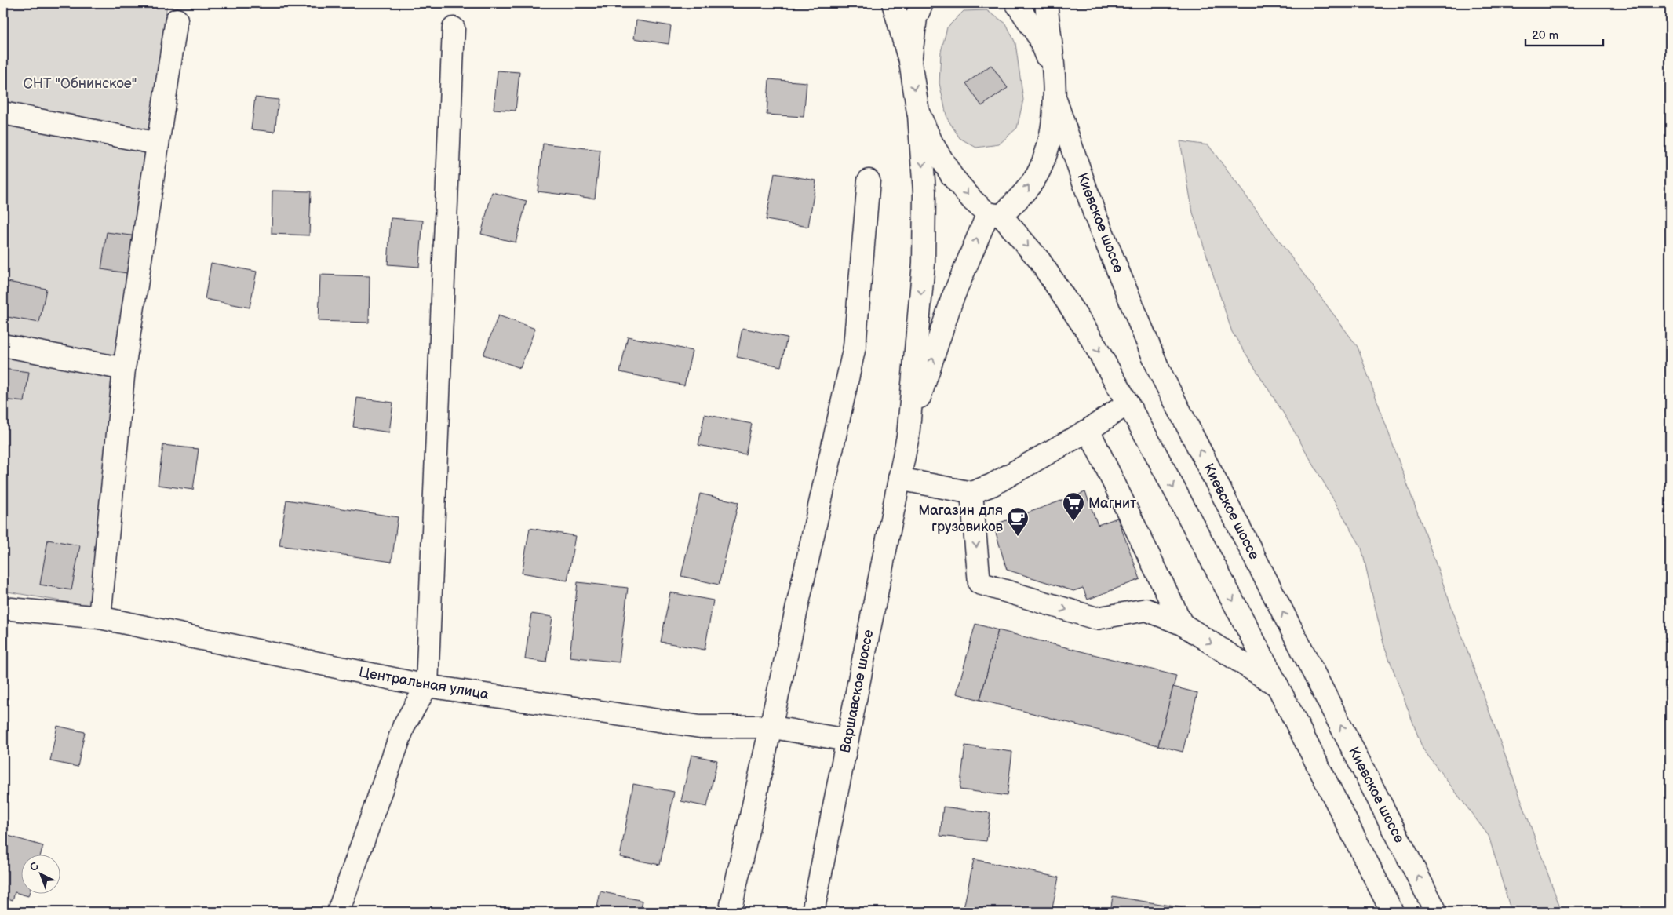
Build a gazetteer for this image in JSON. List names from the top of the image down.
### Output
{
  "streets": {
    "main road": ["Киевское шоссе", "Центральная улица", "Варшавское шоссе"]
  },
  "crossings": [
    ["Центральная улица", "Варшавское шоссе"]
  ],
  "parks": ["СНТ \"Обнинское\""],
  "places": {
    "supermarket": ["Магнит"],
    "cafe": ["Магазин для грузовиков"]
  },
  "scale_bar": "20 m",
  "north": "top left"
}
